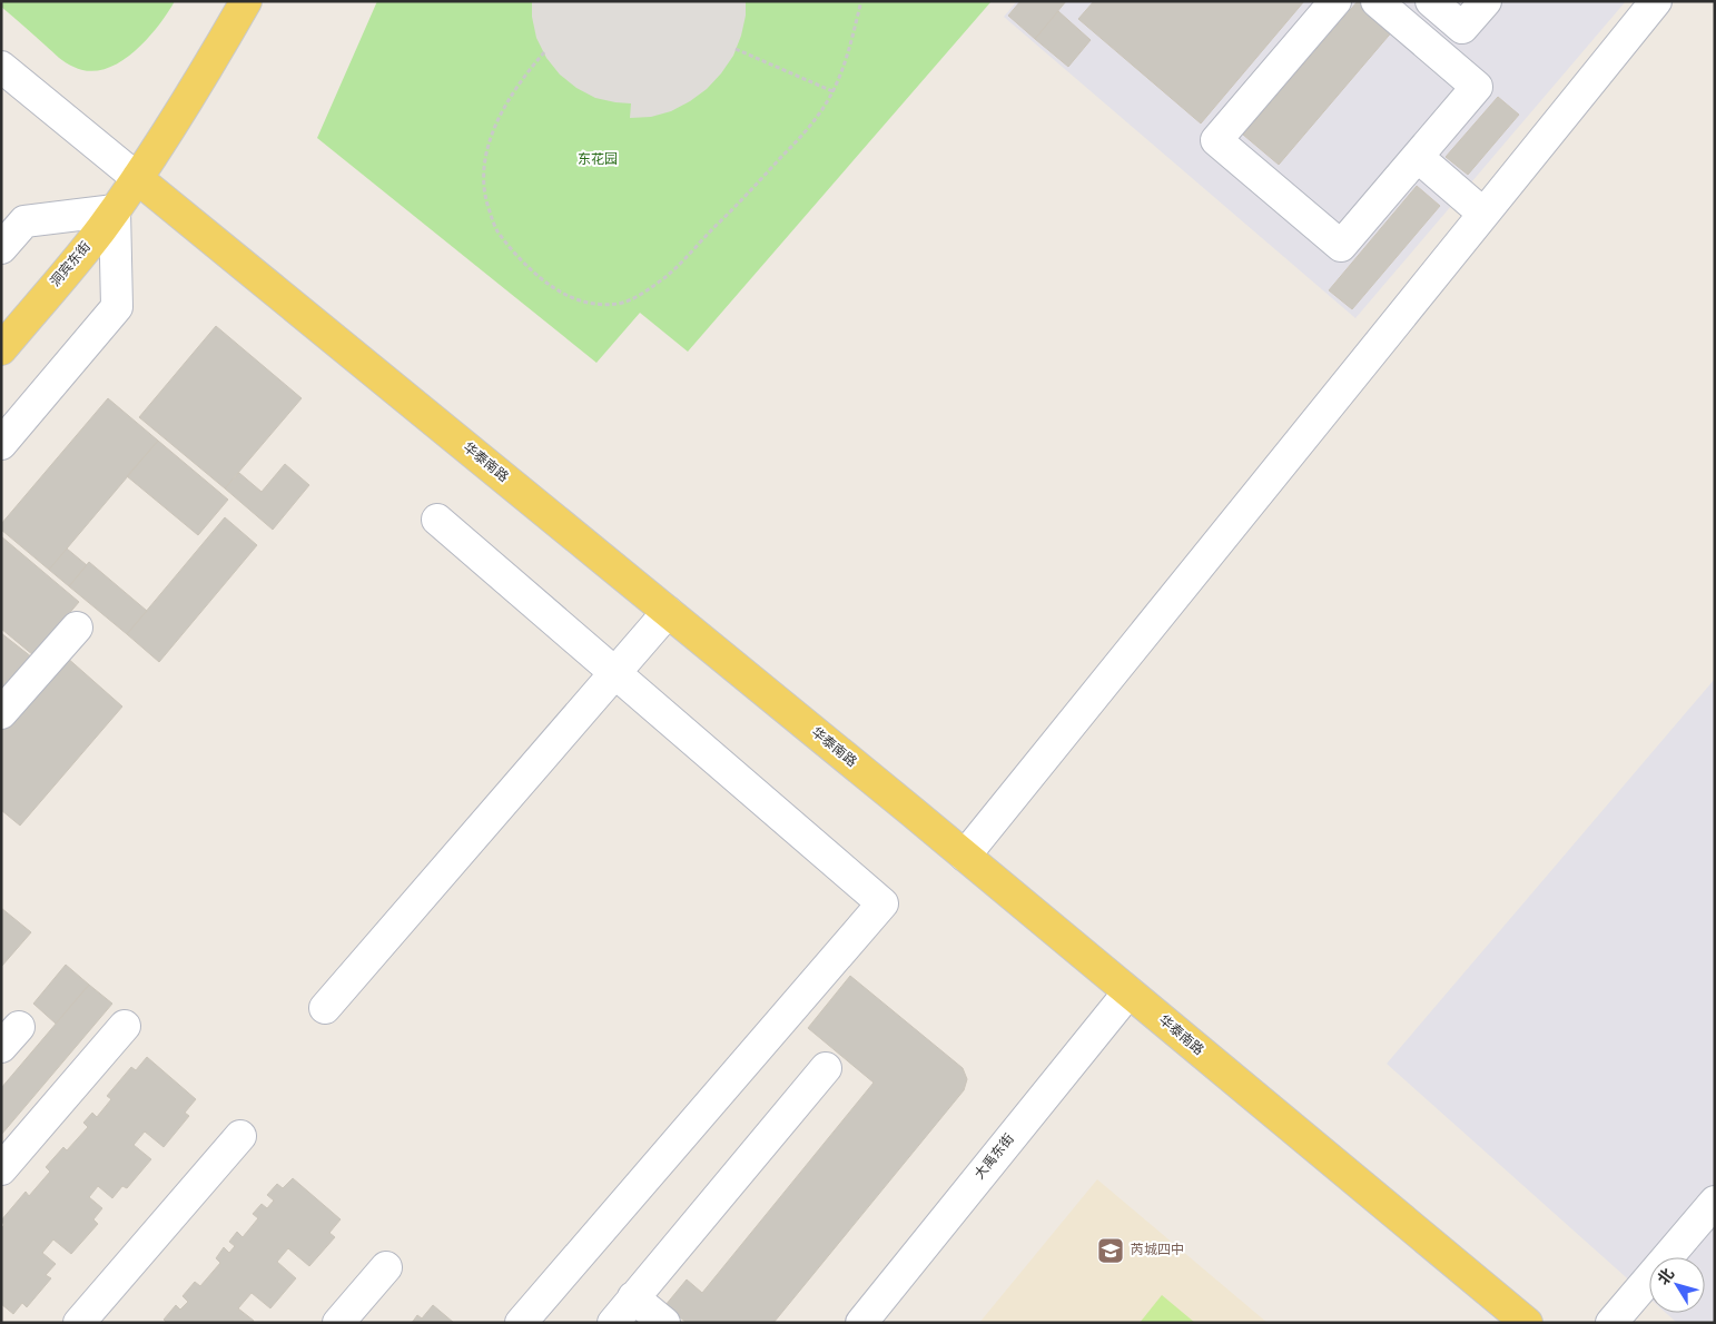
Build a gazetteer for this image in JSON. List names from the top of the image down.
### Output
{
  "streets": {
    "main road": ["洞宾东街", "华泰南路"],
    "street": ["大禹东街"]
  },
  "crossings": [
    ["洞宾东街", "华泰南路"],
    ["华泰南路", "大禹东街"]
  ],
  "parks": ["东花园"],
  "places": {
    "school or university": ["芮城四中"]
  },
  "north": "top left"
}
